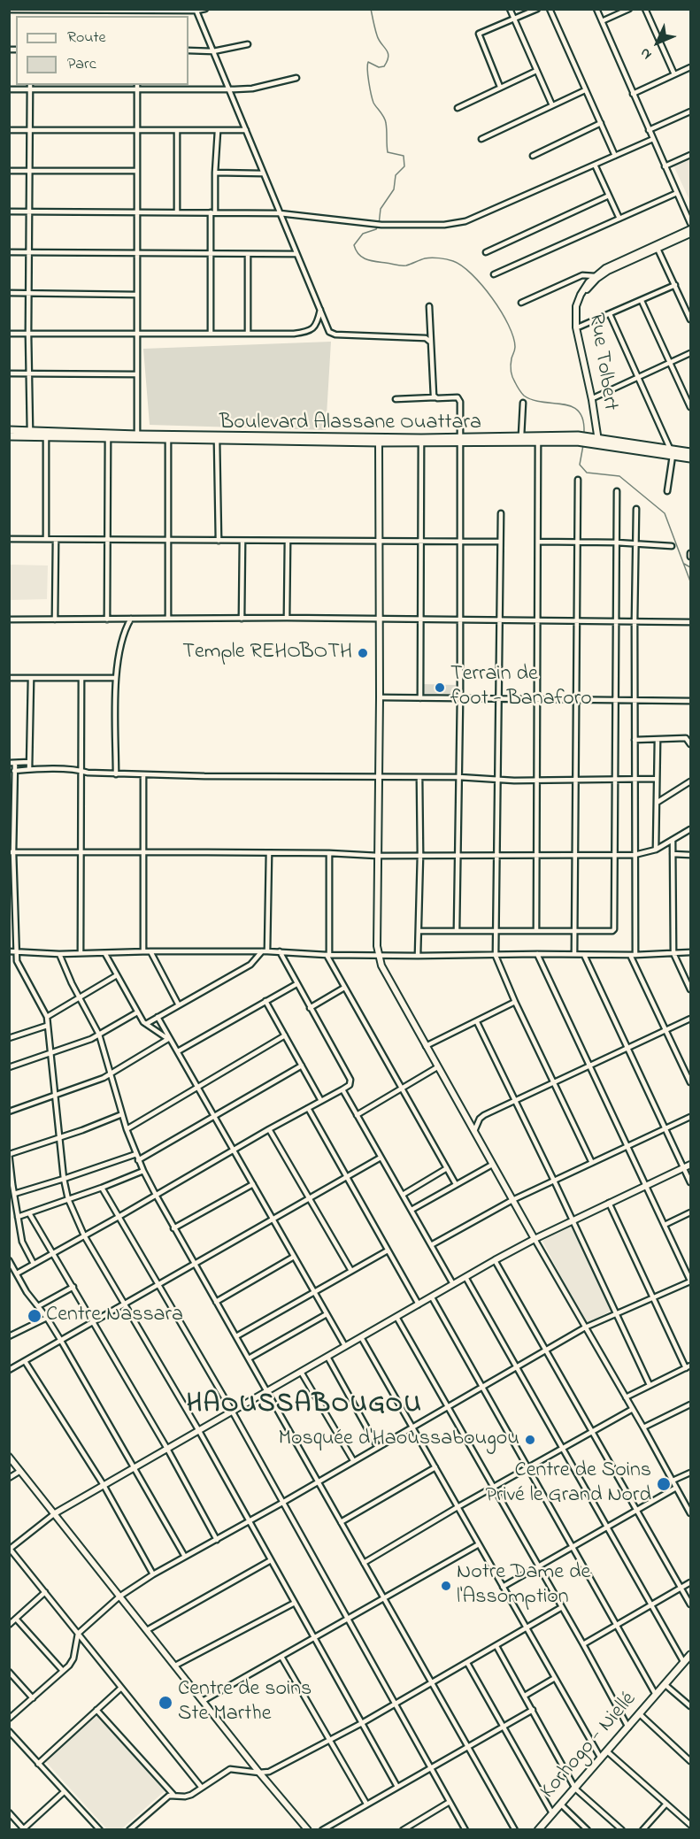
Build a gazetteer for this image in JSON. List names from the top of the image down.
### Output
{
  "streets": {
    "main road": ["Boulevard Alassane Ouattara", "Korhogo - Niellé"],
    "street": ["Rue Tolbert"]
  },
  "crossings": [
    ["Rue Tolbert", "Boulevard Alassane Ouattara"]
  ],
  "districts": ["HAOUSSABOUGOU"],
  "places": [
    "Temple REHOBOTH",
    "Terrain de foot - Banaforo",
    "Centre Nassara",
    "Mosquée d'Haoussabougou",
    "Centre de Soins Privé le Grand Nord",
    "Notre Dame de l'Assomption",
    "Centre de soins Ste Marthe"
  ],
  "legend": ["Route", "Parc"],
  "north": "bottom left"
}
